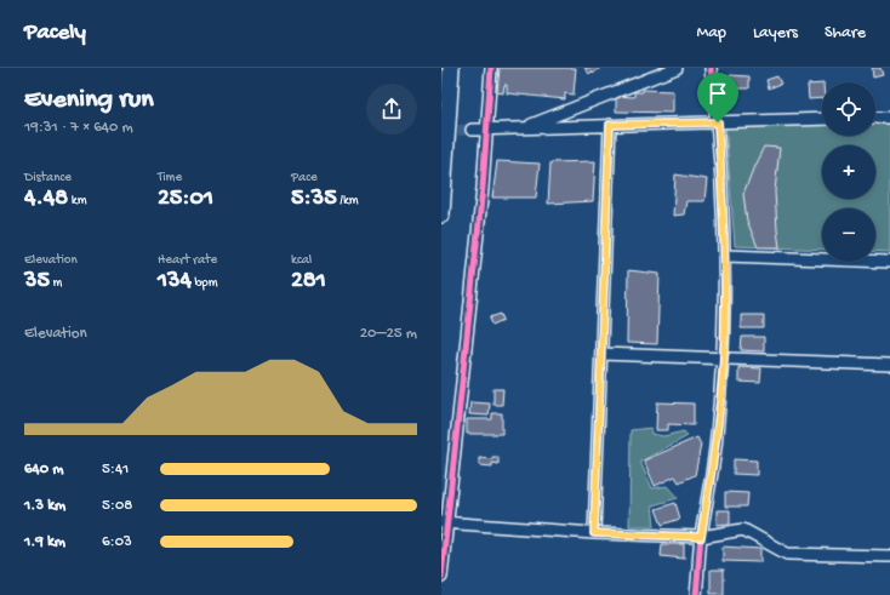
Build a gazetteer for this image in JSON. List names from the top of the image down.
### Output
{
  "page": {
    "header": "Pacely",
    "nav": ["Map", "Layers", "Share"],
    "heading": ["Evening run", "19:31 · 7 × 640 m"],
    "map_buttons": ["+", "−"],
    "stats": [
      ["Distance", "4.48 km"],
      ["Time", "25:01"],
      ["Pace", "5:35 /km"],
      ["Elevation", "35 m"],
      ["Heart rate", "134 bpm"],
      ["kcal", "281"]
    ],
    "chart": ["Elevation", "20–25 m"],
    "list": [
      {
        "name": "640 m",
        "note": "5:41"
      },
      {
        "name": "1.3 km",
        "note": "5:08"
      },
      {
        "name": "1.9 km",
        "note": "6:03"
      }
    ]
  }
}
